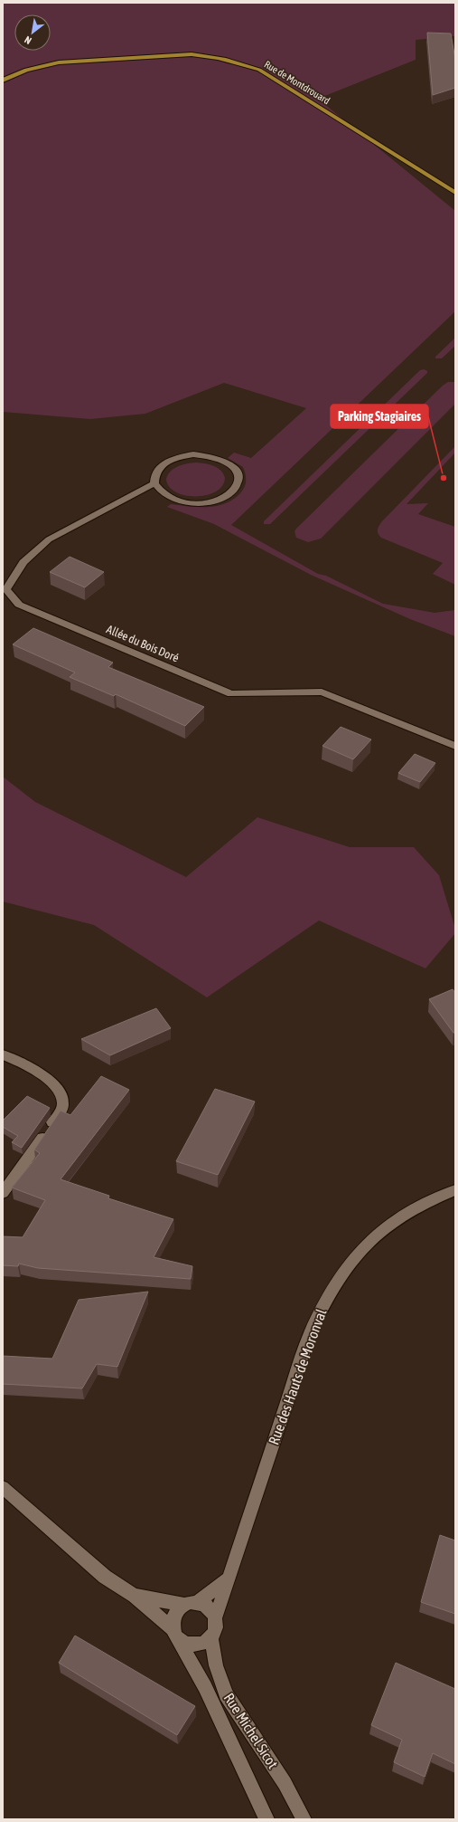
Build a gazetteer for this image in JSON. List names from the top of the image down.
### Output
{
  "streets": {
    "main road": ["Rue de Montdrouard"],
    "street": ["Allée du Bois Doré", "Rue des Hauts de Moronval", "Rue Michel Sicot"]
  },
  "crossings": [
    ["Rue des Hauts de Moronval", "Rue Michel Sicot"]
  ],
  "places": ["Parking Stagiaires"],
  "north": "bottom left"
}
